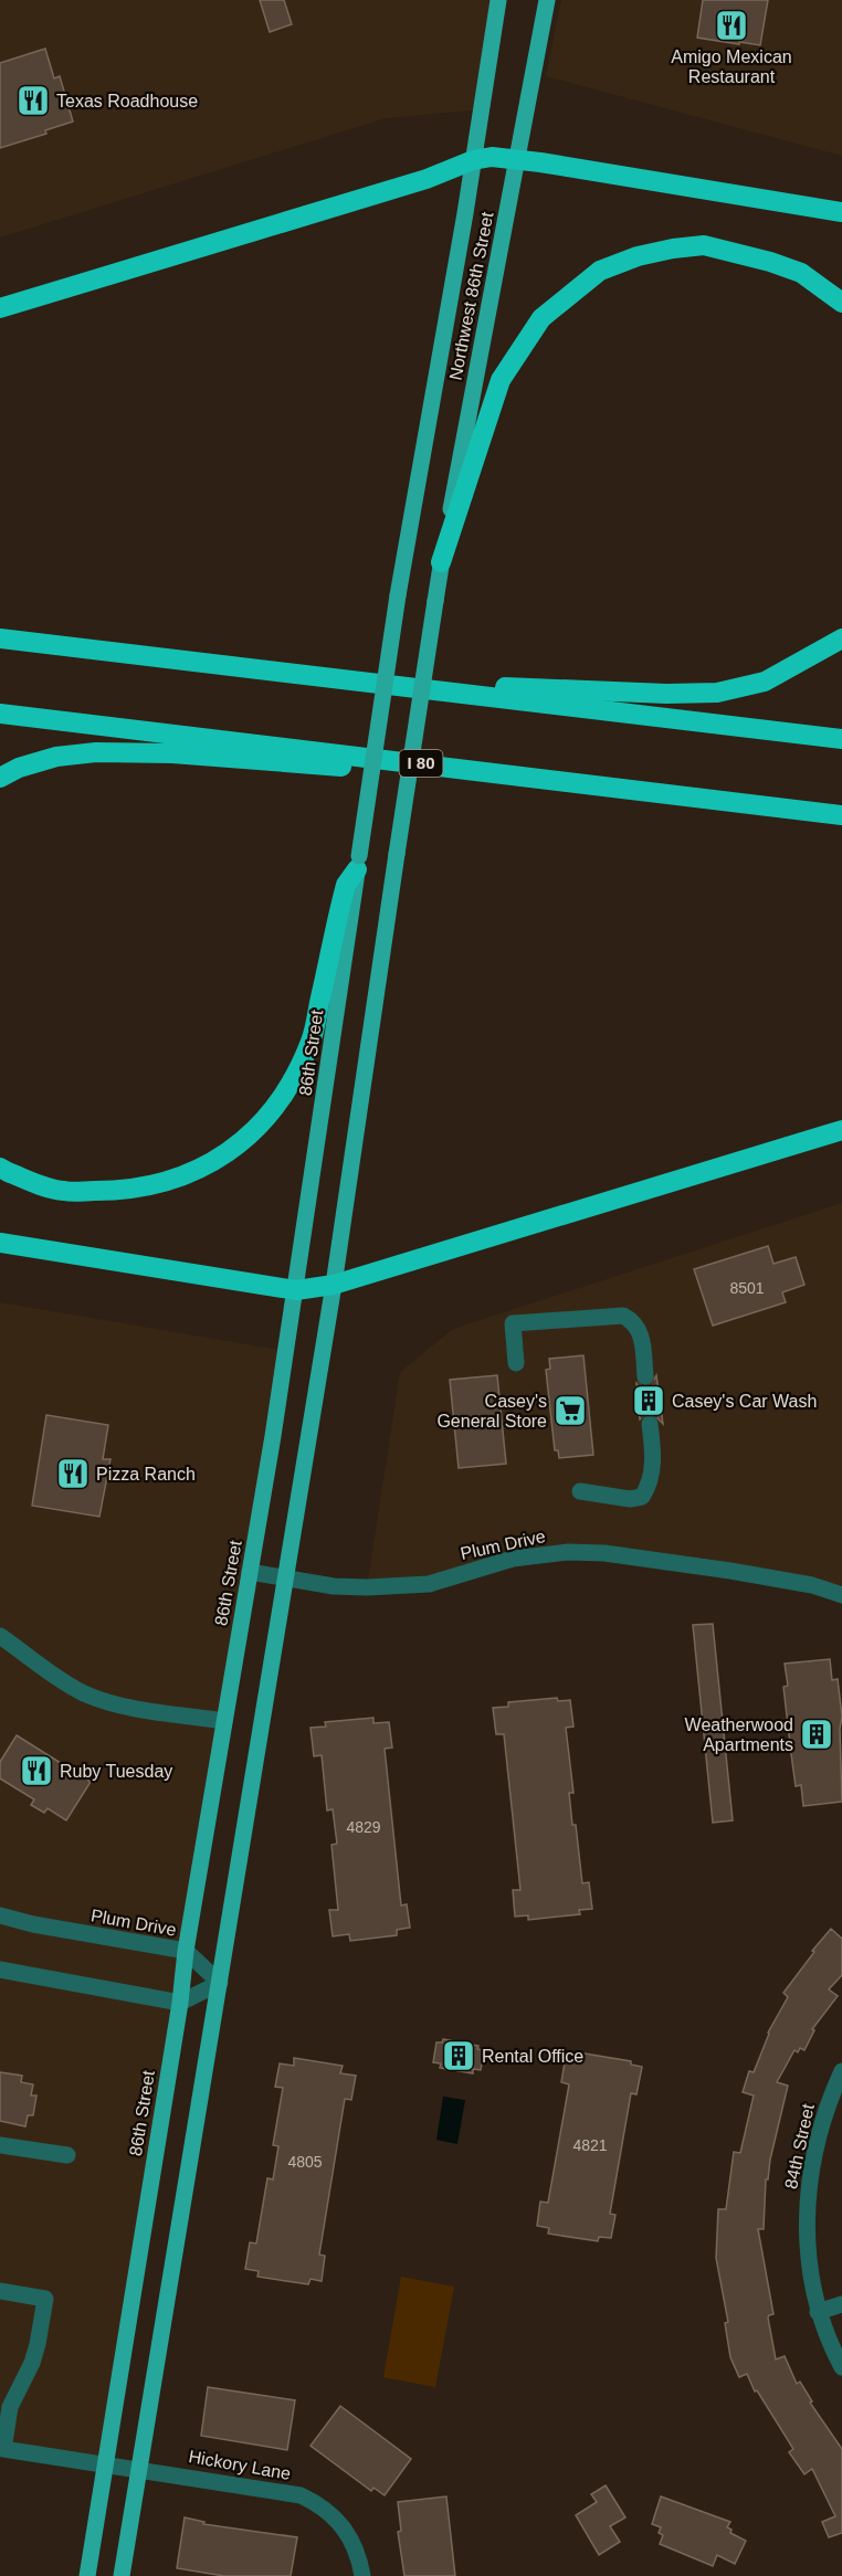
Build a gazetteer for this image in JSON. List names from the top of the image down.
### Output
{
  "streets": {
    "highway": ["I 80"],
    "main road": ["Northwest 86th Street", "86th Street"],
    "street": ["Plum Drive", "84th Street", "Hickory Lane"]
  },
  "crossings": [
    ["Northwest 86th Street", "86th Street"],
    ["86th Street", "Plum Drive"],
    ["86th Street", "Hickory Lane"]
  ],
  "places": {
    "restaurant": [
      "Amigo Mexican Restaurant",
      "Texas Roadhouse",
      "Pizza Ranch",
      "Ruby Tuesday"
    ],
    "building": ["Casey's Car Wash", "Weatherwood Apartments", "Rental Office"],
    "supermarket": ["Casey's General Store"]
  },
  "house_numbers": [
    "8501",
    "4829",
    "4821",
    "4805"
  ]
}
